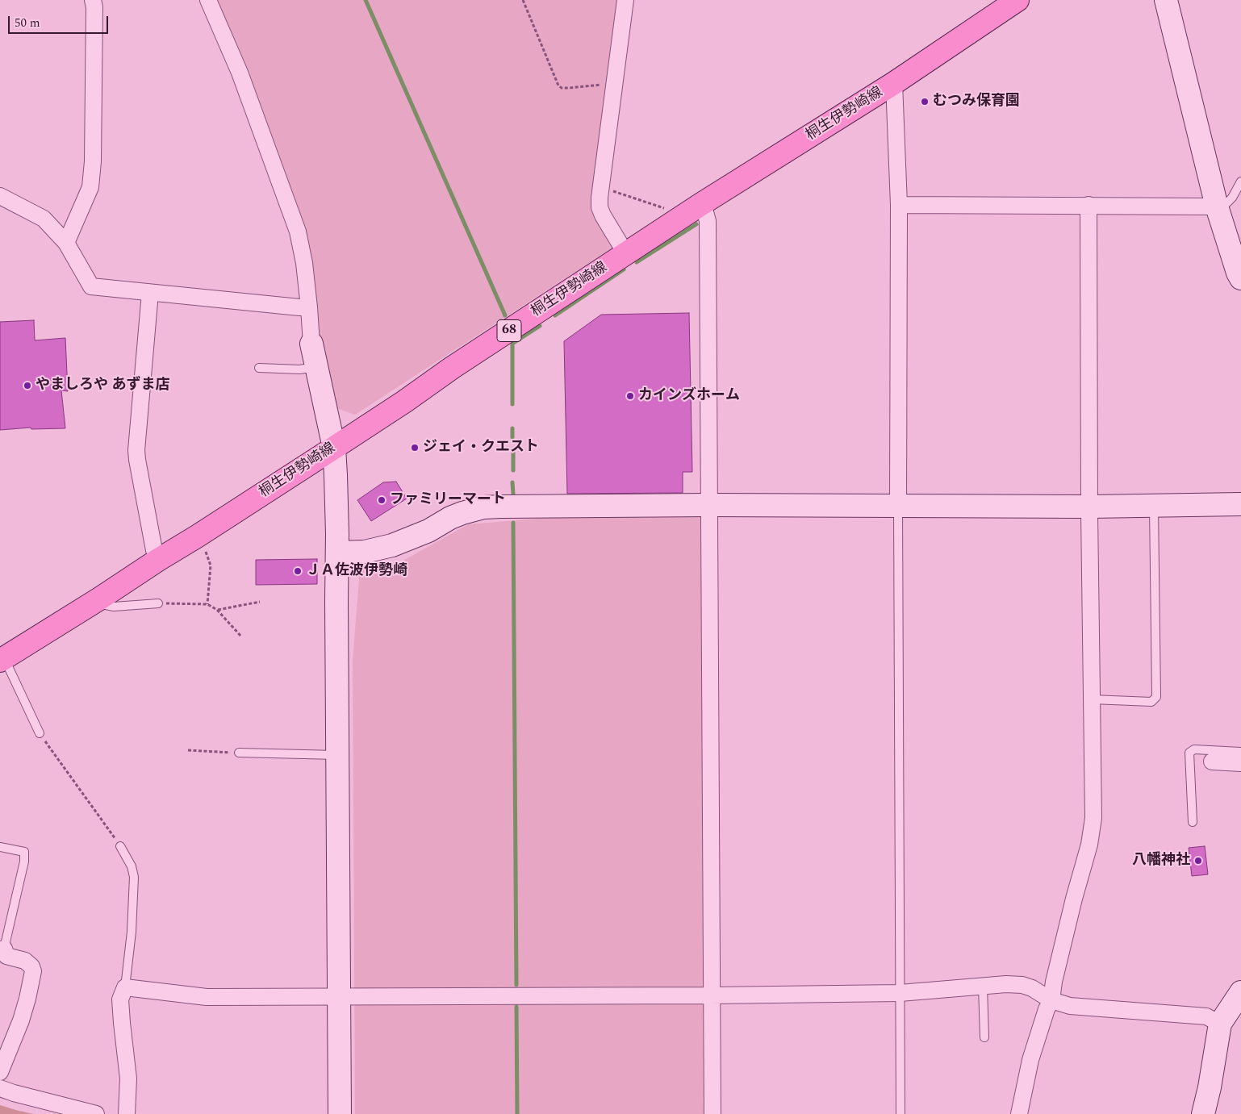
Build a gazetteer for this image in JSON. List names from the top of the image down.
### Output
{
  "streets": {
    "main road": ["桐生伊勢崎線", "68"]
  },
  "places": [
    "むつみ保育園",
    "やましろや あずま店",
    "カインズホーム",
    "ジェイ・クエスト",
    "ファミリーマート",
    "ＪＡ佐波伊勢崎",
    "八幡神社"
  ],
  "scale_bar": "50 m"
}
